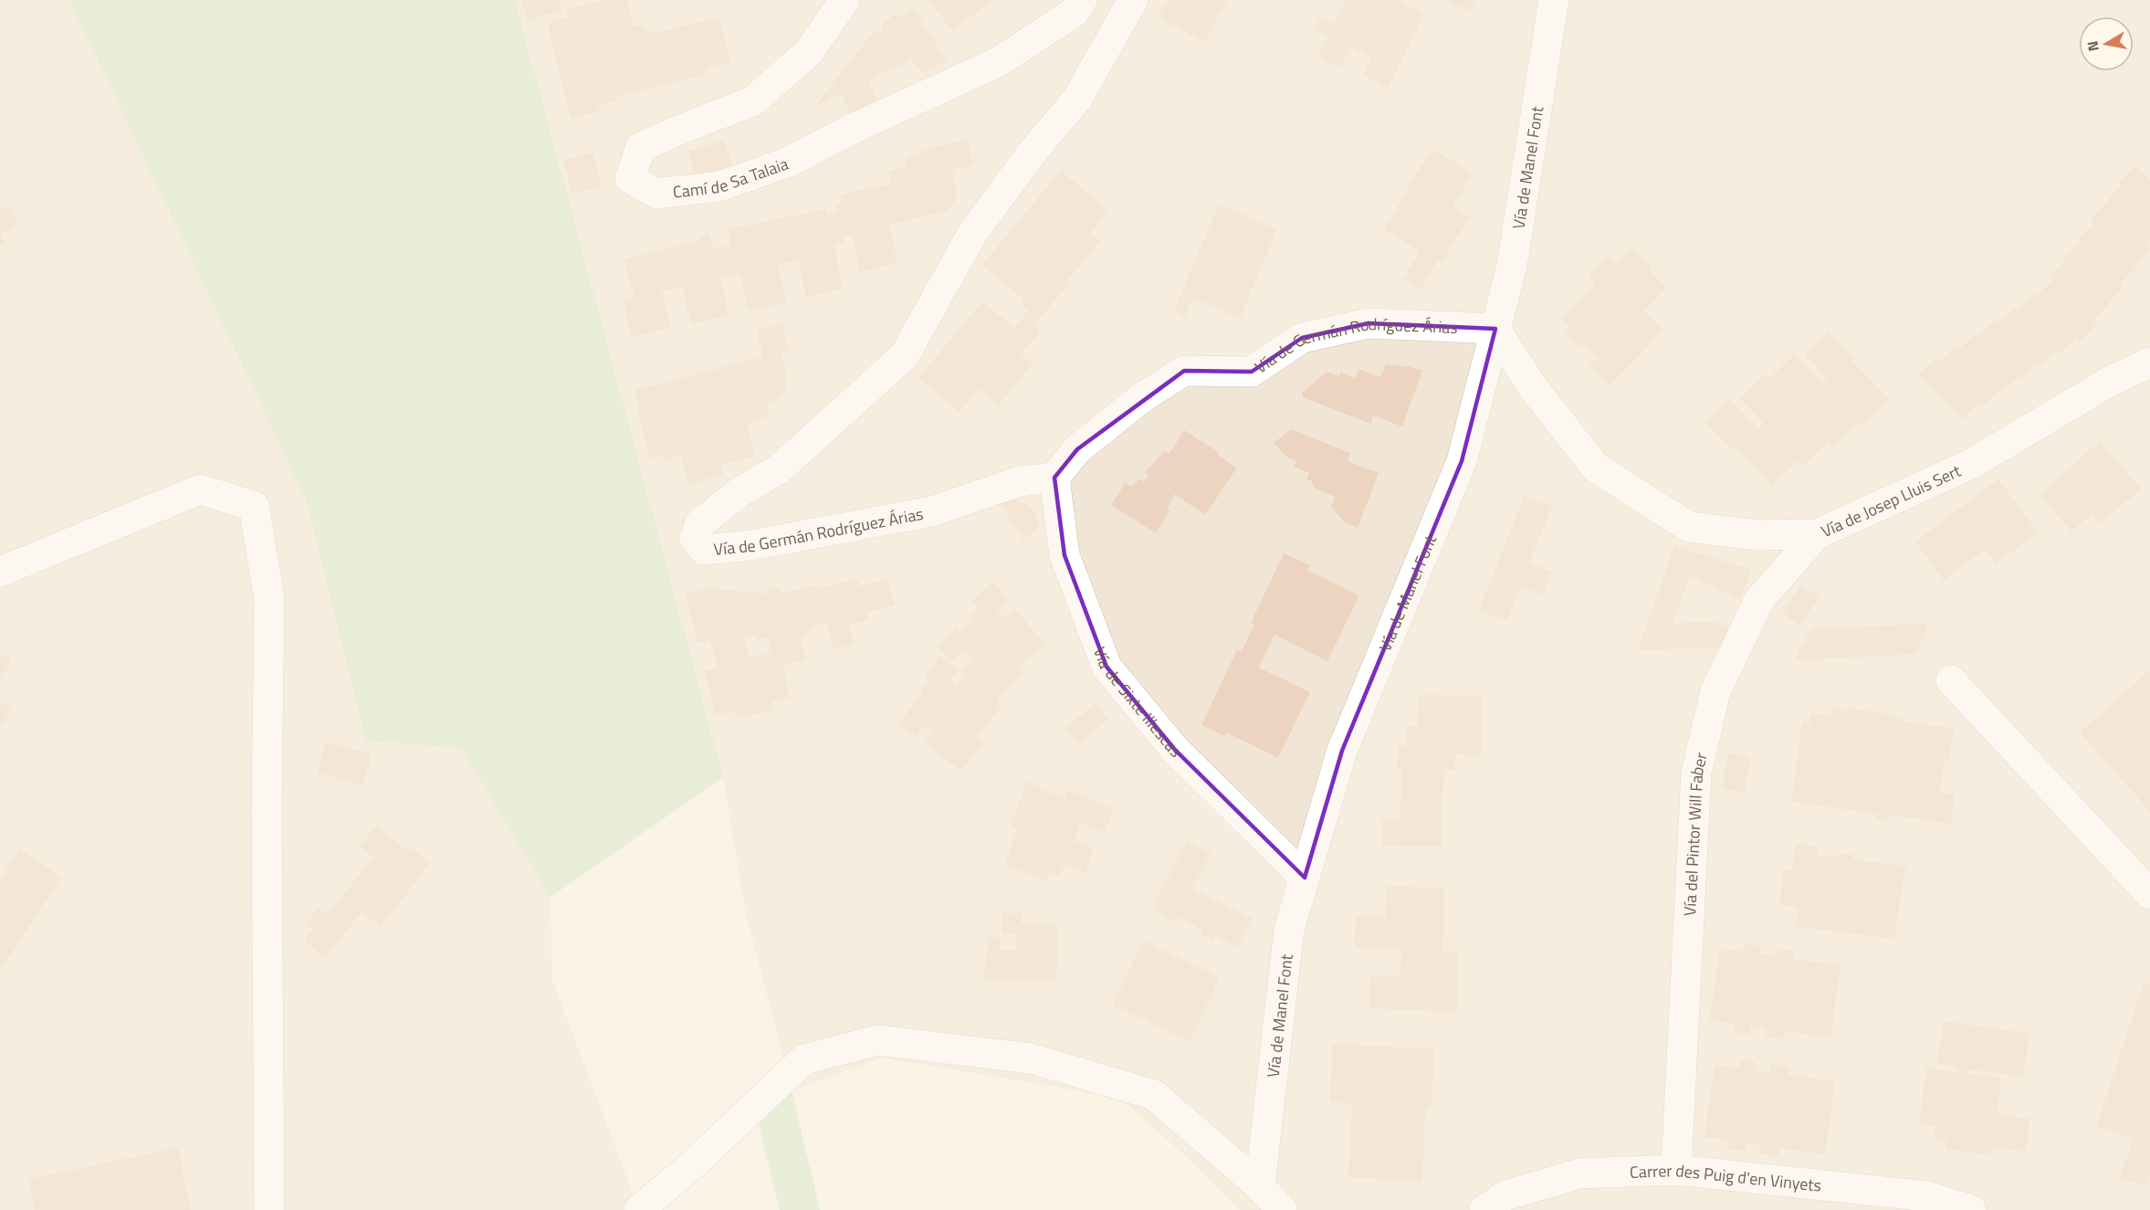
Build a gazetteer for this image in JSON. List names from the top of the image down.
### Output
{
  "streets": {
    "street": [
      "Vía de Manel Font",
      "Camí de Sa Talaia",
      "Vía de Germán Rodríguez Árias",
      "Vía de Josep Lluis Sert",
      "Vía de Sixte Illescas",
      "Vía del Pintor Will Faber",
      "Carrer des Puig d'en Vinyets"
    ]
  },
  "crossings": [
    ["Vía de Manel Font", "Vía de Germán Rodríguez Árias"],
    ["Vía de Manel Font", "Vía de Josep Lluis Sert"],
    ["Vía de Manel Font", "Vía de Sixte Illescas"],
    ["Vía de Germán Rodríguez Árias", "Vía de Josep Lluis Sert"],
    ["Vía de Germán Rodríguez Árias", "Vía de Sixte Illescas"],
    ["Vía de Josep Lluis Sert", "Vía del Pintor Will Faber"],
    ["Vía del Pintor Will Faber", "Carrer des Puig d'en Vinyets"]
  ],
  "north": "left"
}
